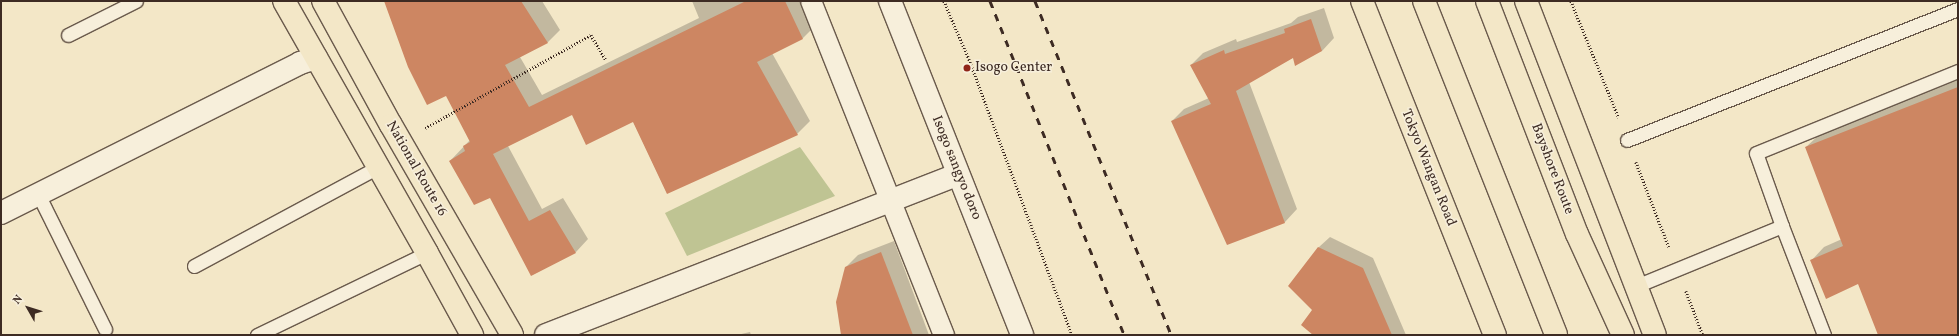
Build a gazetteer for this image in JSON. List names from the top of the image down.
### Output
{
  "streets": {
    "highway": ["Tokyo Wangan Road", "National Route 16", "Bayshore Route"],
    "street": ["Isogo sangyo doro"]
  },
  "places": ["Isogo Center"],
  "north": "top left"
}
